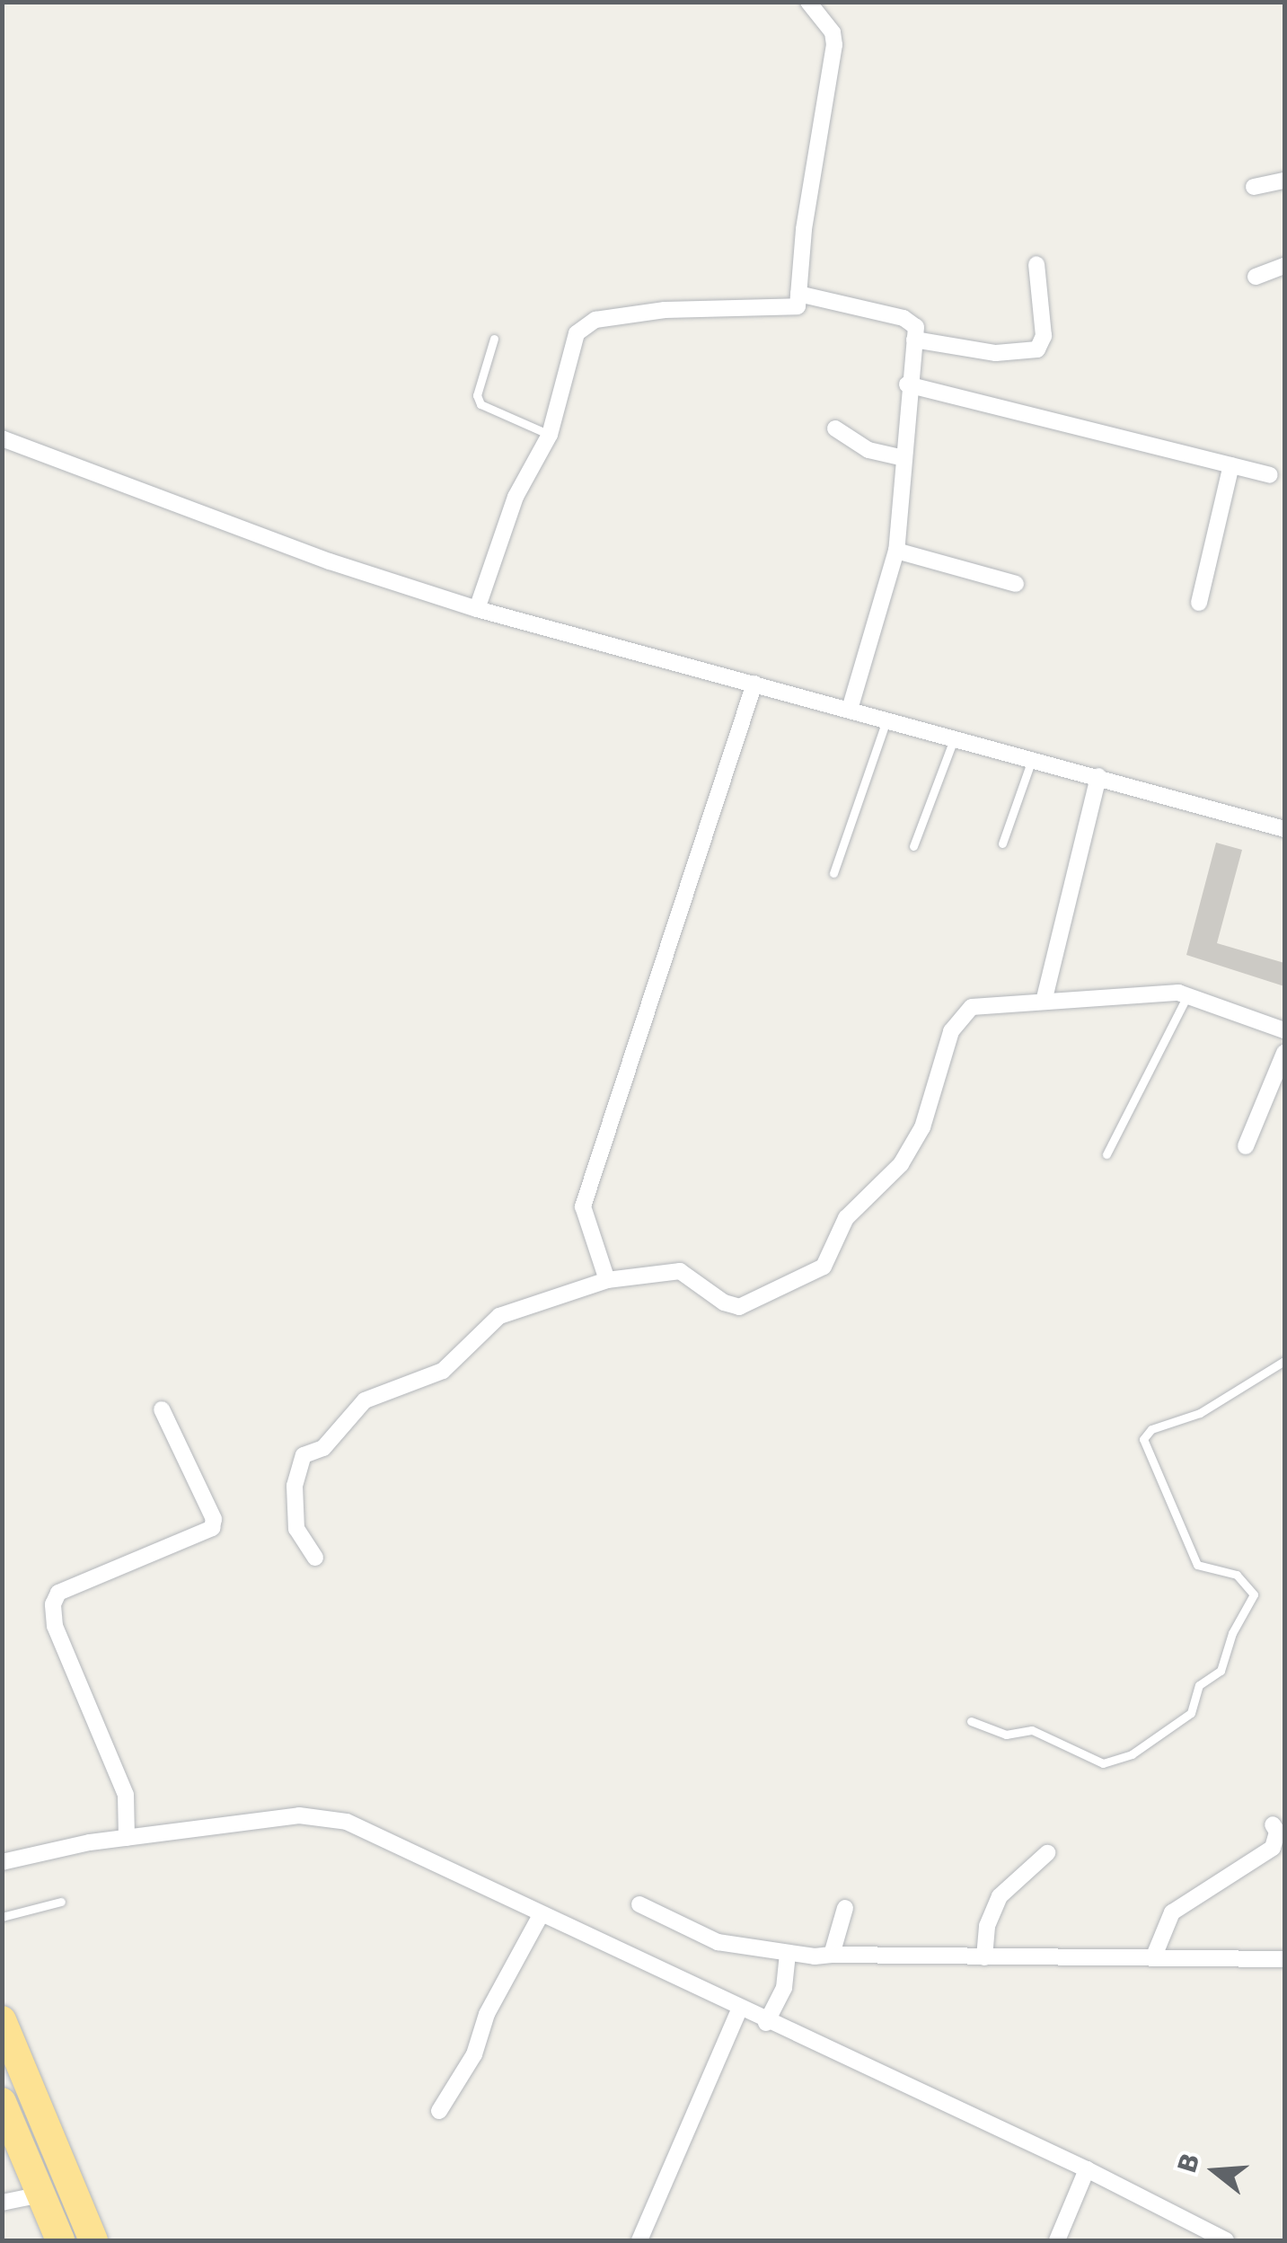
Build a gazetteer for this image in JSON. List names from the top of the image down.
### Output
{
  "north": "left"
}
